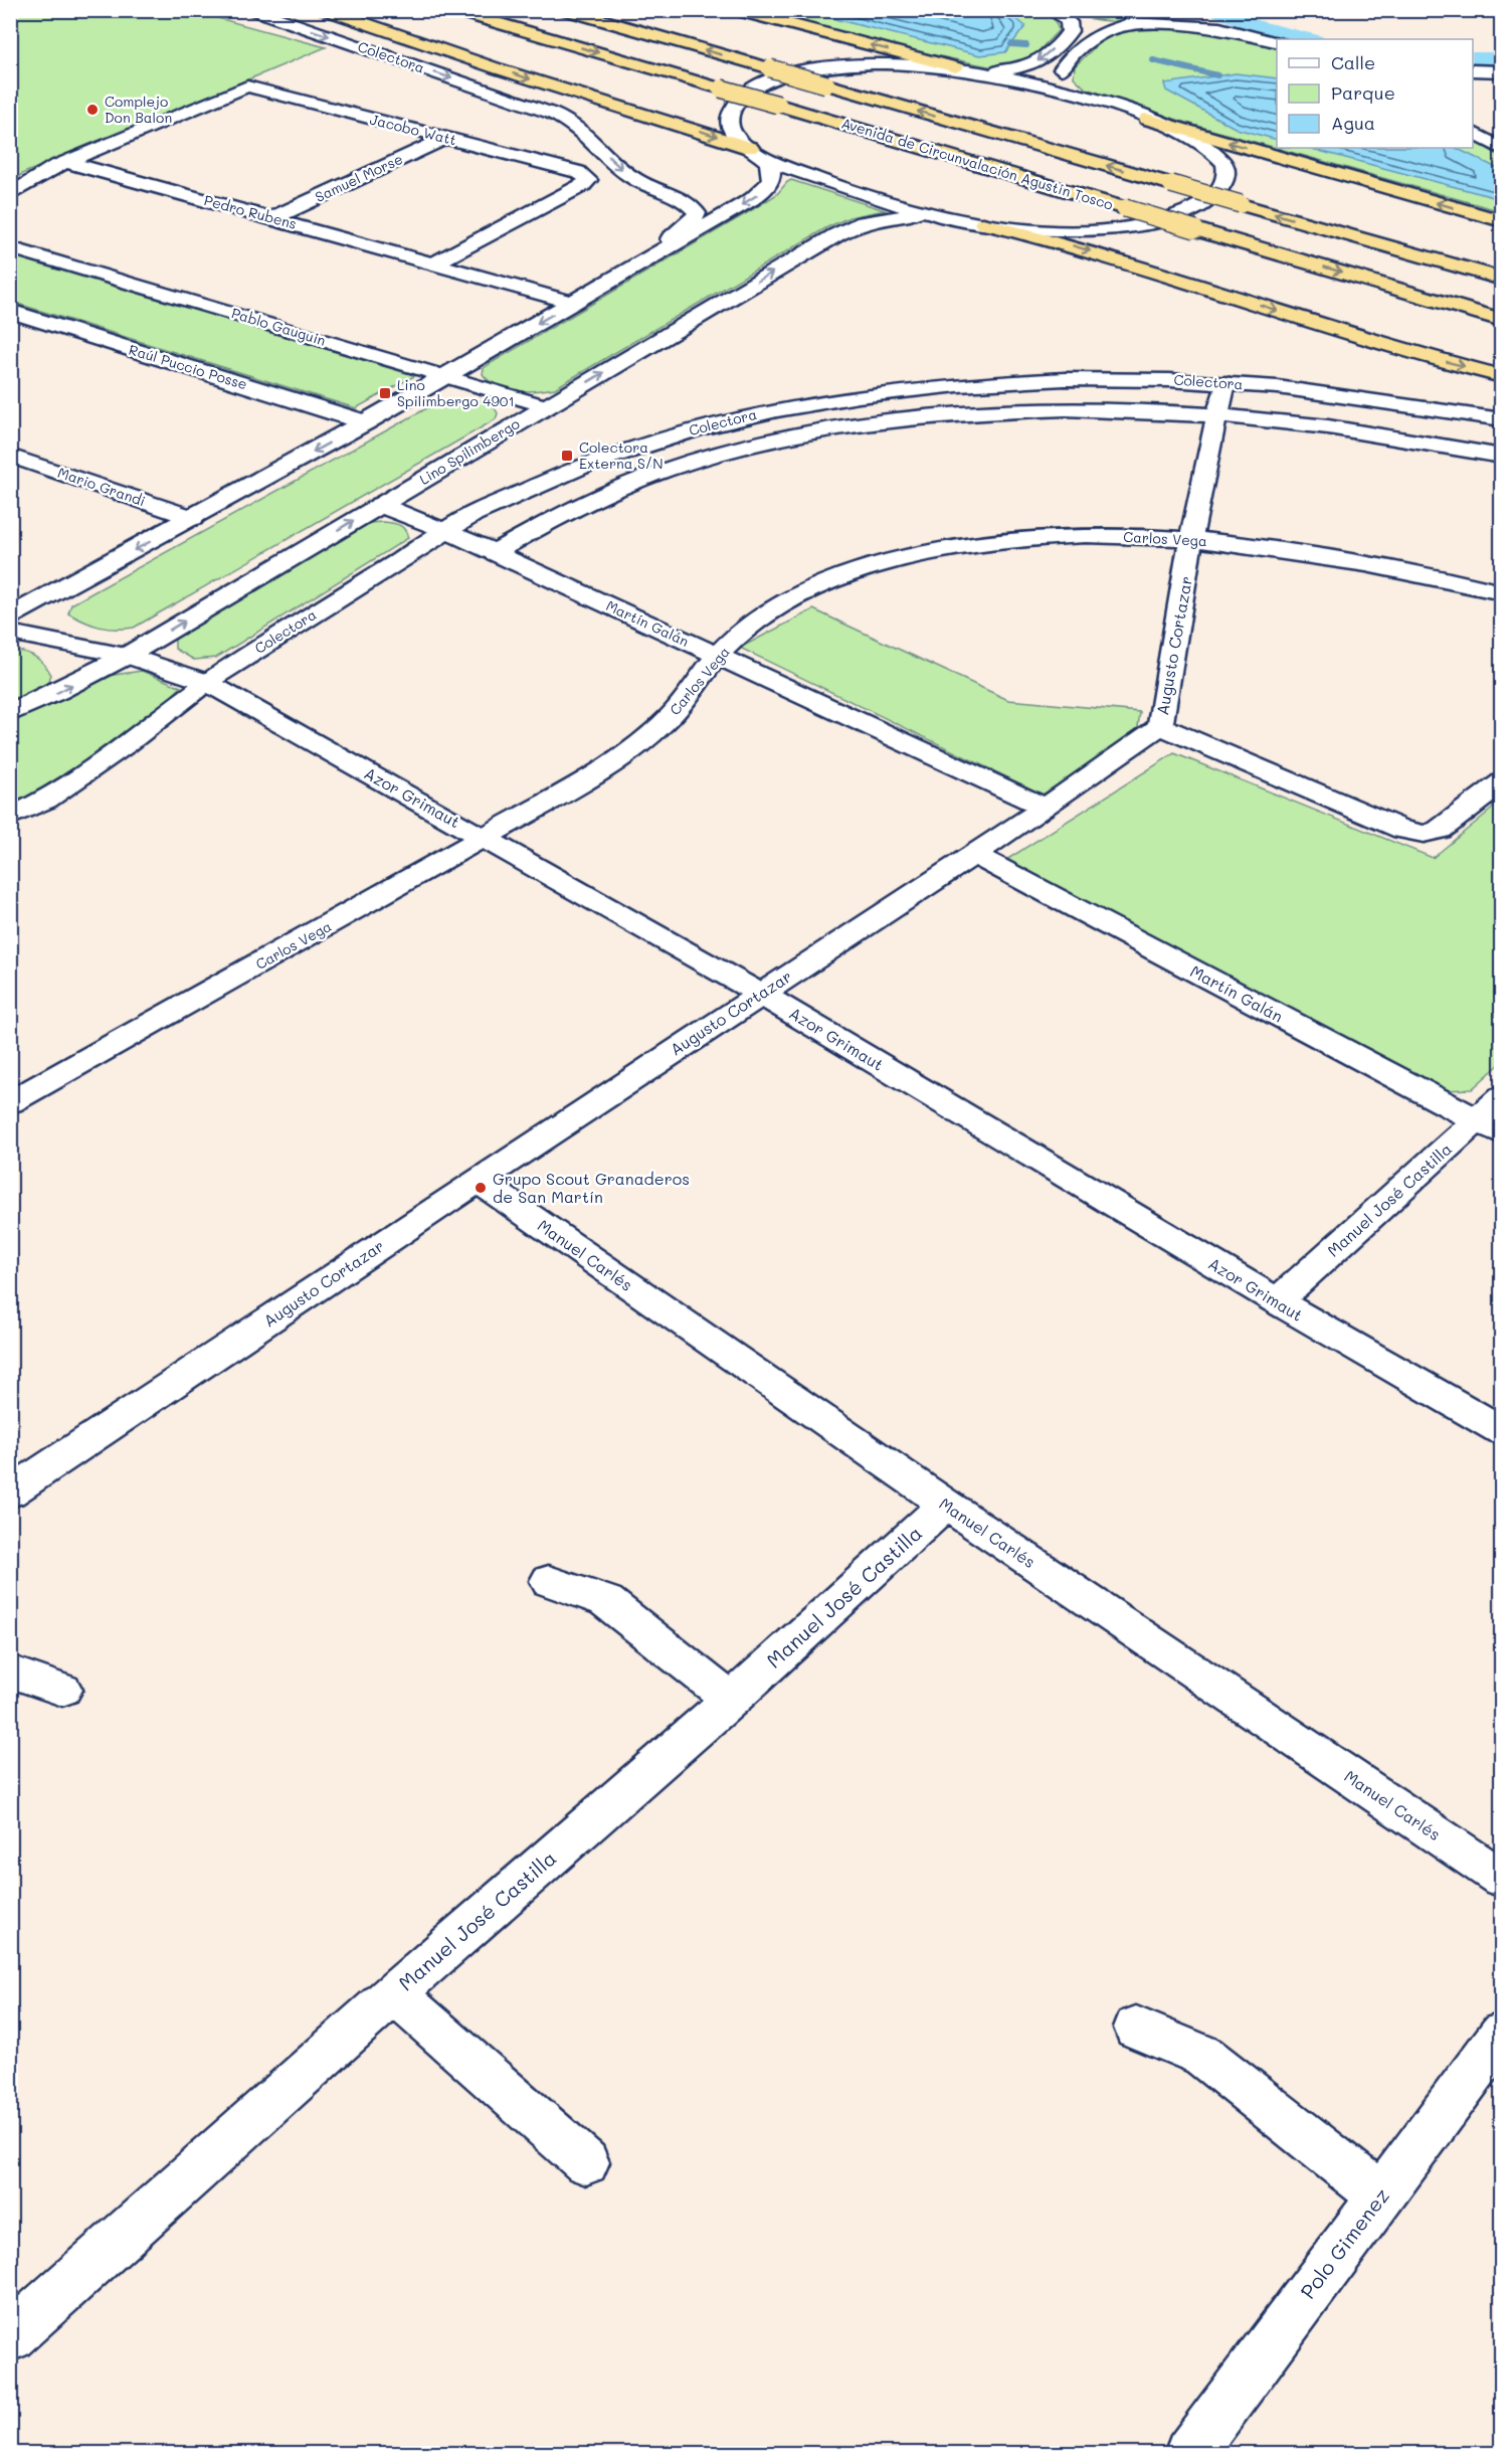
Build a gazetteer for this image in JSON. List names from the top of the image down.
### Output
{
  "streets": {
    "highway": ["Avenida de Circunvalación Agustín Tosco"],
    "street": [
      "Colectora",
      "Jacobo Watt",
      "Samuel Morse",
      "Pedro Rubens",
      "Pablo Gauguin",
      "Raúl Puccio Posse",
      "Lino Spilimbergo",
      "Mario Grandi",
      "Carlos Vega",
      "Martín Galán",
      "Augusto Cortazar",
      "Azor Grimaut",
      "Manuel José Castilla",
      "Manuel Carlés",
      "Polo Gimenez"
    ]
  },
  "crossings": [
    ["Colectora", "Martín Galán"],
    ["Colectora", "Augusto Cortazar"],
    ["Colectora", "Azor Grimaut"],
    ["Jacobo Watt", "Samuel Morse"],
    ["Jacobo Watt", "Pedro Rubens"],
    ["Samuel Morse", "Pedro Rubens"],
    ["Pablo Gauguin", "Lino Spilimbergo"],
    ["Lino Spilimbergo", "Martín Galán"],
    ["Lino Spilimbergo", "Azor Grimaut"],
    ["Carlos Vega", "Martín Galán"],
    ["Carlos Vega", "Augusto Cortazar"],
    ["Carlos Vega", "Azor Grimaut"],
    ["Martín Galán", "Augusto Cortazar"],
    ["Martín Galán", "Manuel José Castilla"],
    ["Augusto Cortazar", "Azor Grimaut"],
    ["Augusto Cortazar", "Manuel Carlés"],
    ["Azor Grimaut", "Manuel José Castilla"],
    ["Manuel José Castilla", "Manuel Carlés"]
  ],
  "places": {
    "other": ["Complejo Don Balon", "Grupo Scout Granaderos de San Martín"],
    "transit": ["Lino Spilimbergo 4901", "Colectora Externa S/N"]
  },
  "legend": ["Calle", "Parque", "Agua"]
}
